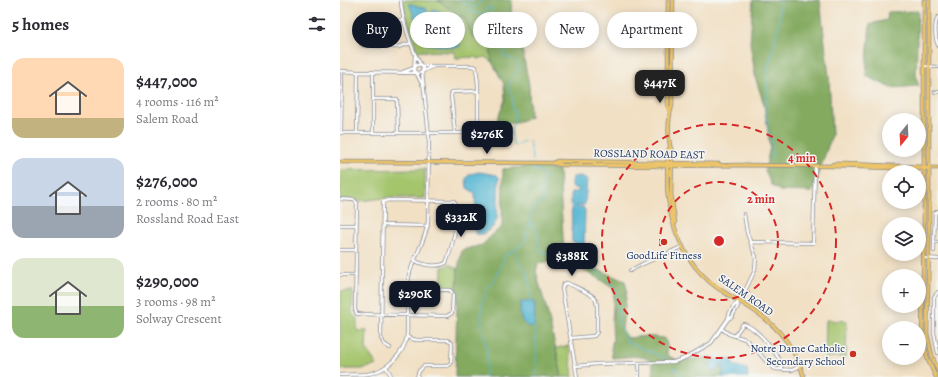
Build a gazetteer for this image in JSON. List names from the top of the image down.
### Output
{
  "streets": {
    "main road": ["ROSSLAND ROAD EAST", "SALEM ROAD"]
  },
  "crossings": [
    ["ROSSLAND ROAD EAST", "SALEM ROAD"]
  ],
  "places": ["GoodLife Fitness", "Notre Dame Catholic Secondary School"],
  "north": "bottom",
  "page": {
    "heading": "5 homes",
    "chip": [
      "Buy",
      "Rent",
      "Filters",
      "New",
      "Apartment"
    ],
    "list": [
      {
        "name": "$447,000",
        "note": "4 rooms · 116 m² · Salem Road"
      },
      {
        "name": "$276,000",
        "note": "2 rooms · 80 m² · Rossland Road East"
      },
      {
        "name": "$290,000",
        "note": "3 rooms · 98 m² · Solway Crescent"
      }
    ],
    "price": [
      "$447K",
      "$276K",
      "$332K",
      "$388K",
      "$290K"
    ],
    "map_buttons": ["+", "−"]
  },
  "rings": ["4 min", "2 min"]
}
